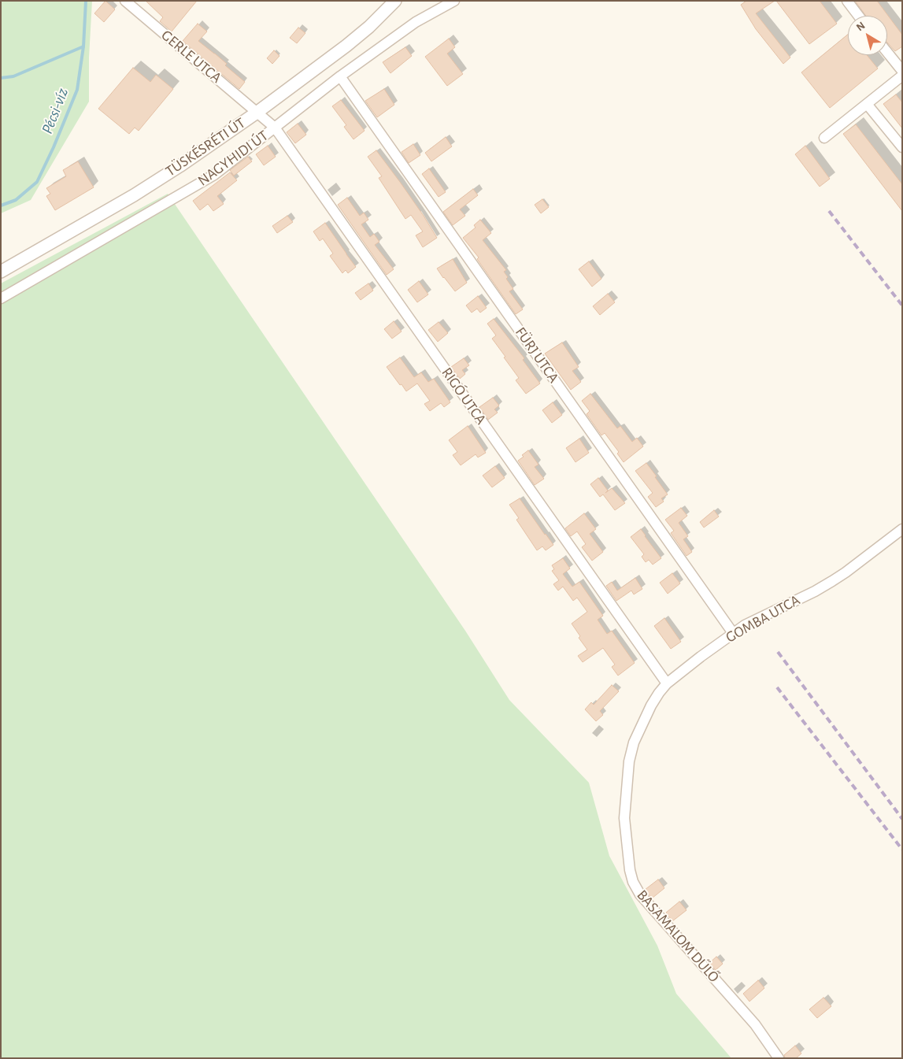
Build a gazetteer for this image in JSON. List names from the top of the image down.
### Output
{
  "streets": {
    "street": [
      "GERLE UTCA",
      "TÜSKÉSRÉTI ÚT",
      "NAGYHIDI ÚT",
      "FÜRJ UTCA",
      "RIGÓ UTCA",
      "GOMBA UTCA",
      "BASAMALOM DŰLŐ"
    ]
  },
  "crossings": [
    ["GERLE UTCA", "TÜSKÉSRÉTI ÚT"],
    ["GERLE UTCA", "RIGÓ UTCA"],
    ["TÜSKÉSRÉTI ÚT", "RIGÓ UTCA"],
    ["NAGYHIDI ÚT", "FÜRJ UTCA"],
    ["NAGYHIDI ÚT", "RIGÓ UTCA"],
    ["FÜRJ UTCA", "GOMBA UTCA"],
    ["RIGÓ UTCA", "GOMBA UTCA"],
    ["GOMBA UTCA", "BASAMALOM DŰLŐ"]
  ],
  "water": ["Pécsi-víz"],
  "north": "top left"
}
